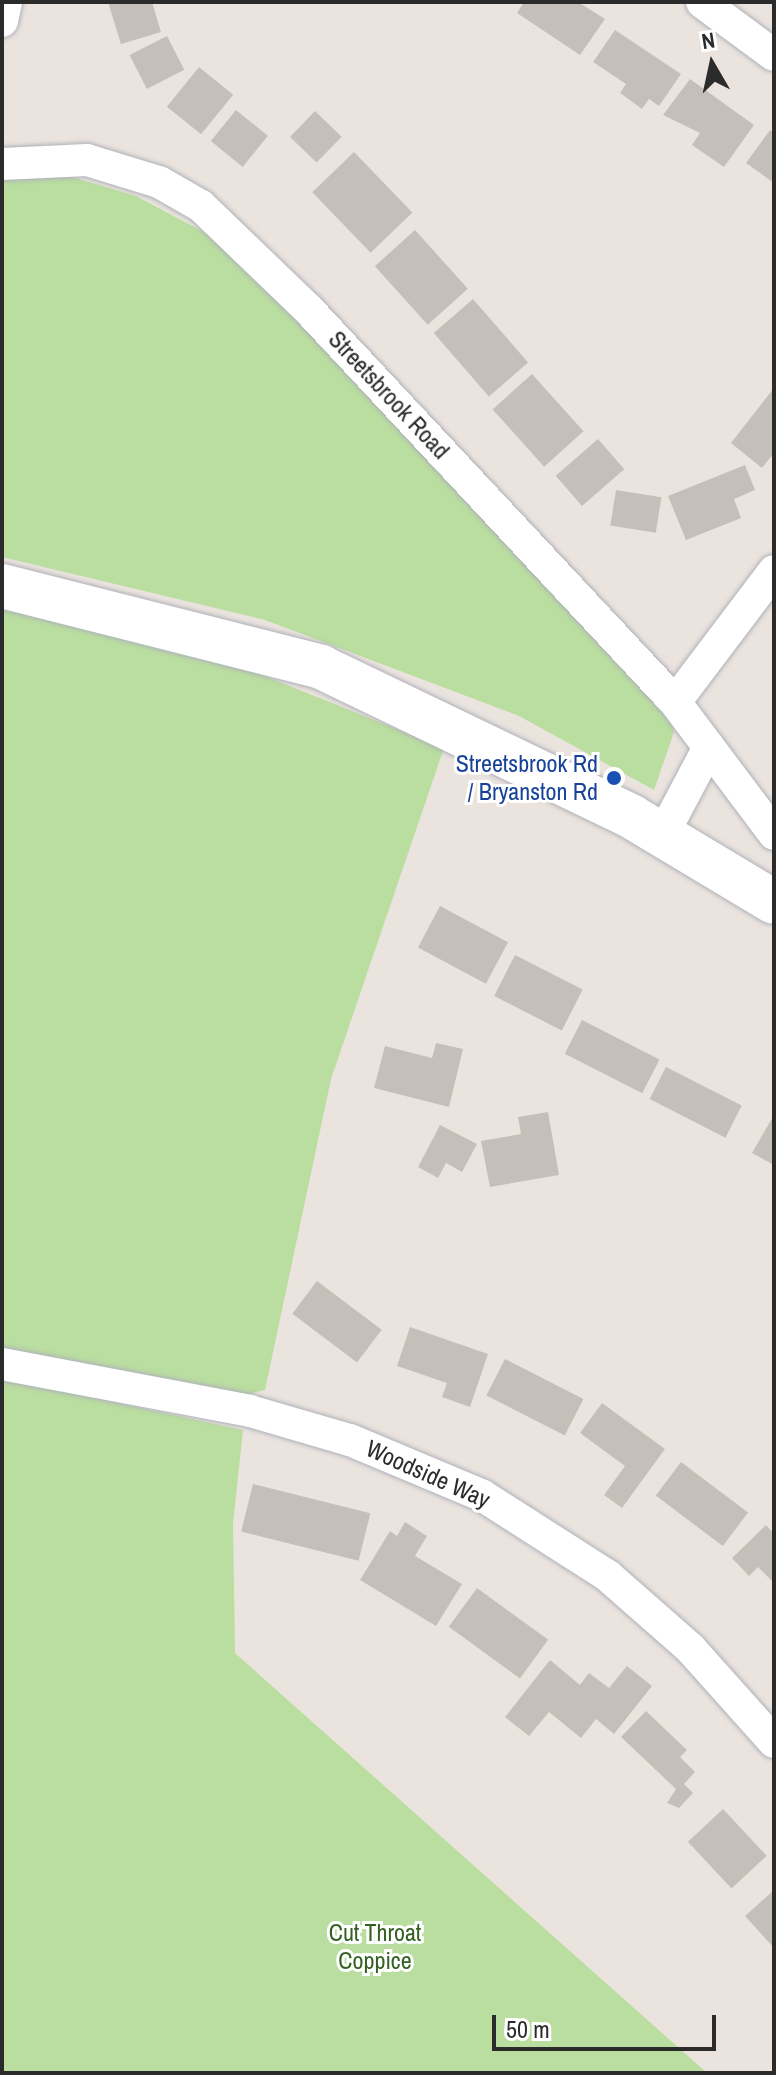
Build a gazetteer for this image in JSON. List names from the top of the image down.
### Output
{
  "streets": {
    "street": ["Streetsbrook Road", "Woodside Way"]
  },
  "parks": ["Cut Throat Coppice"],
  "places": ["Streetsbrook Rd / Bryanston Rd"],
  "scale_bar": "50 m",
  "north": "top"
}
